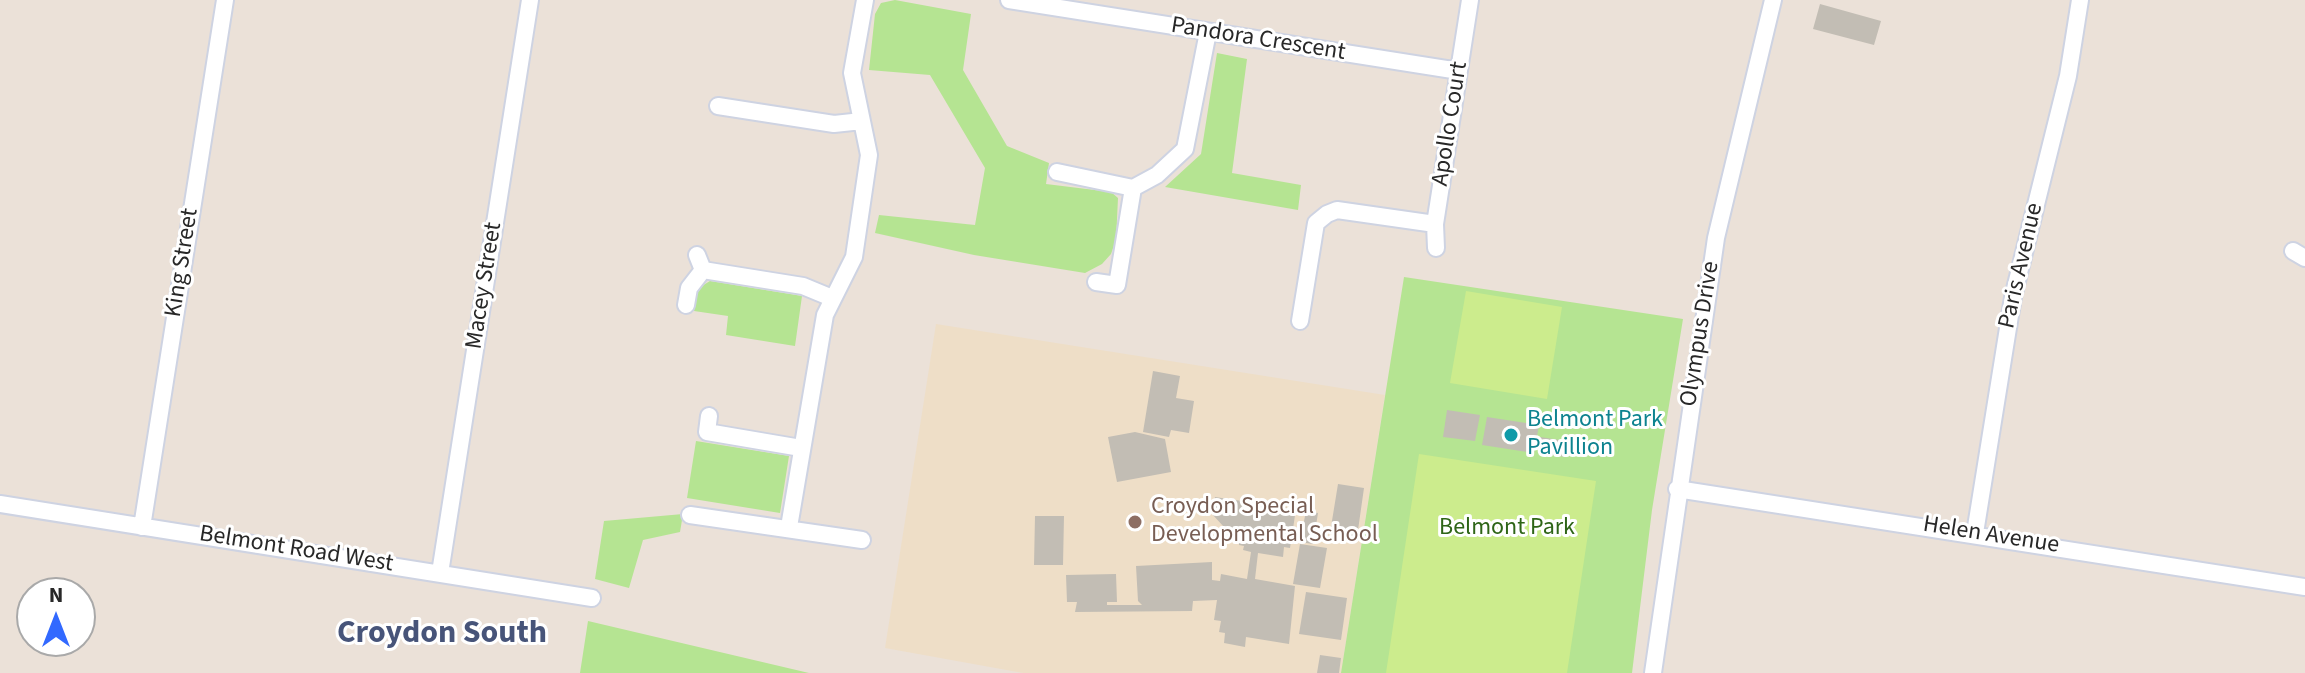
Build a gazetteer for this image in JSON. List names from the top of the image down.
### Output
{
  "streets": {
    "street": [
      "Pandora Crescent",
      "Apollo Court",
      "King Street",
      "Paris Avenue",
      "Macey Street",
      "Olympus Drive",
      "Helen Avenue",
      "Belmont Road West"
    ]
  },
  "crossings": [
    ["Pandora Crescent", "Apollo Court"],
    ["King Street", "Belmont Road West"],
    ["Paris Avenue", "Helen Avenue"],
    ["Macey Street", "Belmont Road West"],
    ["Olympus Drive", "Helen Avenue"]
  ],
  "districts": ["Croydon South"],
  "parks": ["Belmont Park"],
  "places": ["Belmont Park Pavillion", "Croydon Special Developmental School"],
  "north": "top"
}
